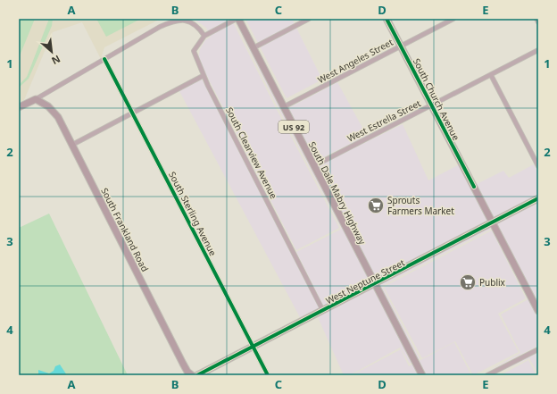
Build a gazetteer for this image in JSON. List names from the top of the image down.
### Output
{
  "streets": {
    "main road": ["US 92", "South Dale Mabry Highway"],
    "street": [
      "West Angeles Street",
      "South Church Avenue",
      "West Estrella Street",
      "South Clearview Avenue",
      "South Sterling Avenue",
      "South Frankland Road",
      "West Neptune Street"
    ]
  },
  "crossings": [
    ["West Angeles Street", "South Church Avenue"],
    ["West Angeles Street", "South Dale Mabry Highway"],
    ["South Church Avenue", "West Estrella Street"],
    ["South Church Avenue", "West Neptune Street"],
    ["West Estrella Street", "South Dale Mabry Highway"],
    ["South Clearview Avenue", "South Dale Mabry Highway"],
    ["South Clearview Avenue", "West Neptune Street"],
    ["South Dale Mabry Highway", "West Neptune Street"],
    ["South Sterling Avenue", "West Neptune Street"]
  ],
  "places": {
    "supermarket": ["Sprouts Farmers Market", "Publix"]
  },
  "north": "bottom right",
  "grid": {
    "columns": [
      "A",
      "B",
      "C",
      "D",
      "E"
    ],
    "rows": [
      "1",
      "2",
      "3",
      "4"
    ]
  }
}
